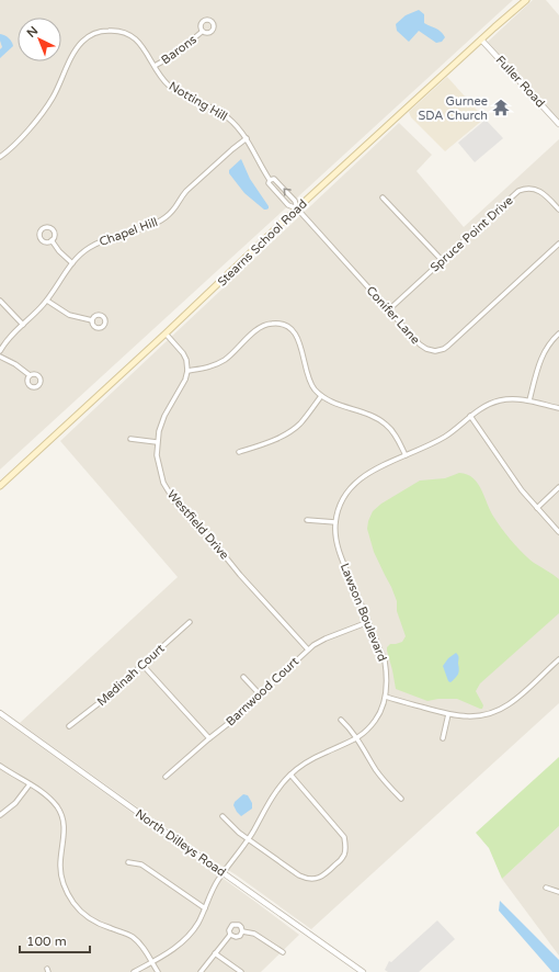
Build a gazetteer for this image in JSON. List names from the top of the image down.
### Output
{
  "streets": {
    "main road": ["Stearns School Road"],
    "street": [
      "Barons",
      "Fuller Road",
      "Notting Hill",
      "Chapel Hill",
      "Spruce Point Drive",
      "Conifer Lane",
      "Westfield Drive",
      "Lawson Boulevard",
      "Medinah Court",
      "Barnwood Court",
      "North Dilleys Road"
    ]
  },
  "crossings": [
    ["Barons", "Notting Hill"],
    ["Fuller Road", "Stearns School Road"],
    ["Notting Hill", "Chapel Hill"],
    ["Notting Hill", "Stearns School Road"],
    ["Notting Hill", "Conifer Lane"],
    ["Spruce Point Drive", "Conifer Lane"],
    ["Stearns School Road", "Conifer Lane"],
    ["Westfield Drive", "Barnwood Court"],
    ["Lawson Boulevard", "Barnwood Court"],
    ["Lawson Boulevard", "North Dilleys Road"]
  ],
  "places": {
    "temple": ["Gurnee SDA Church"]
  },
  "scale_bar": "100 m",
  "north": "top left"
}
